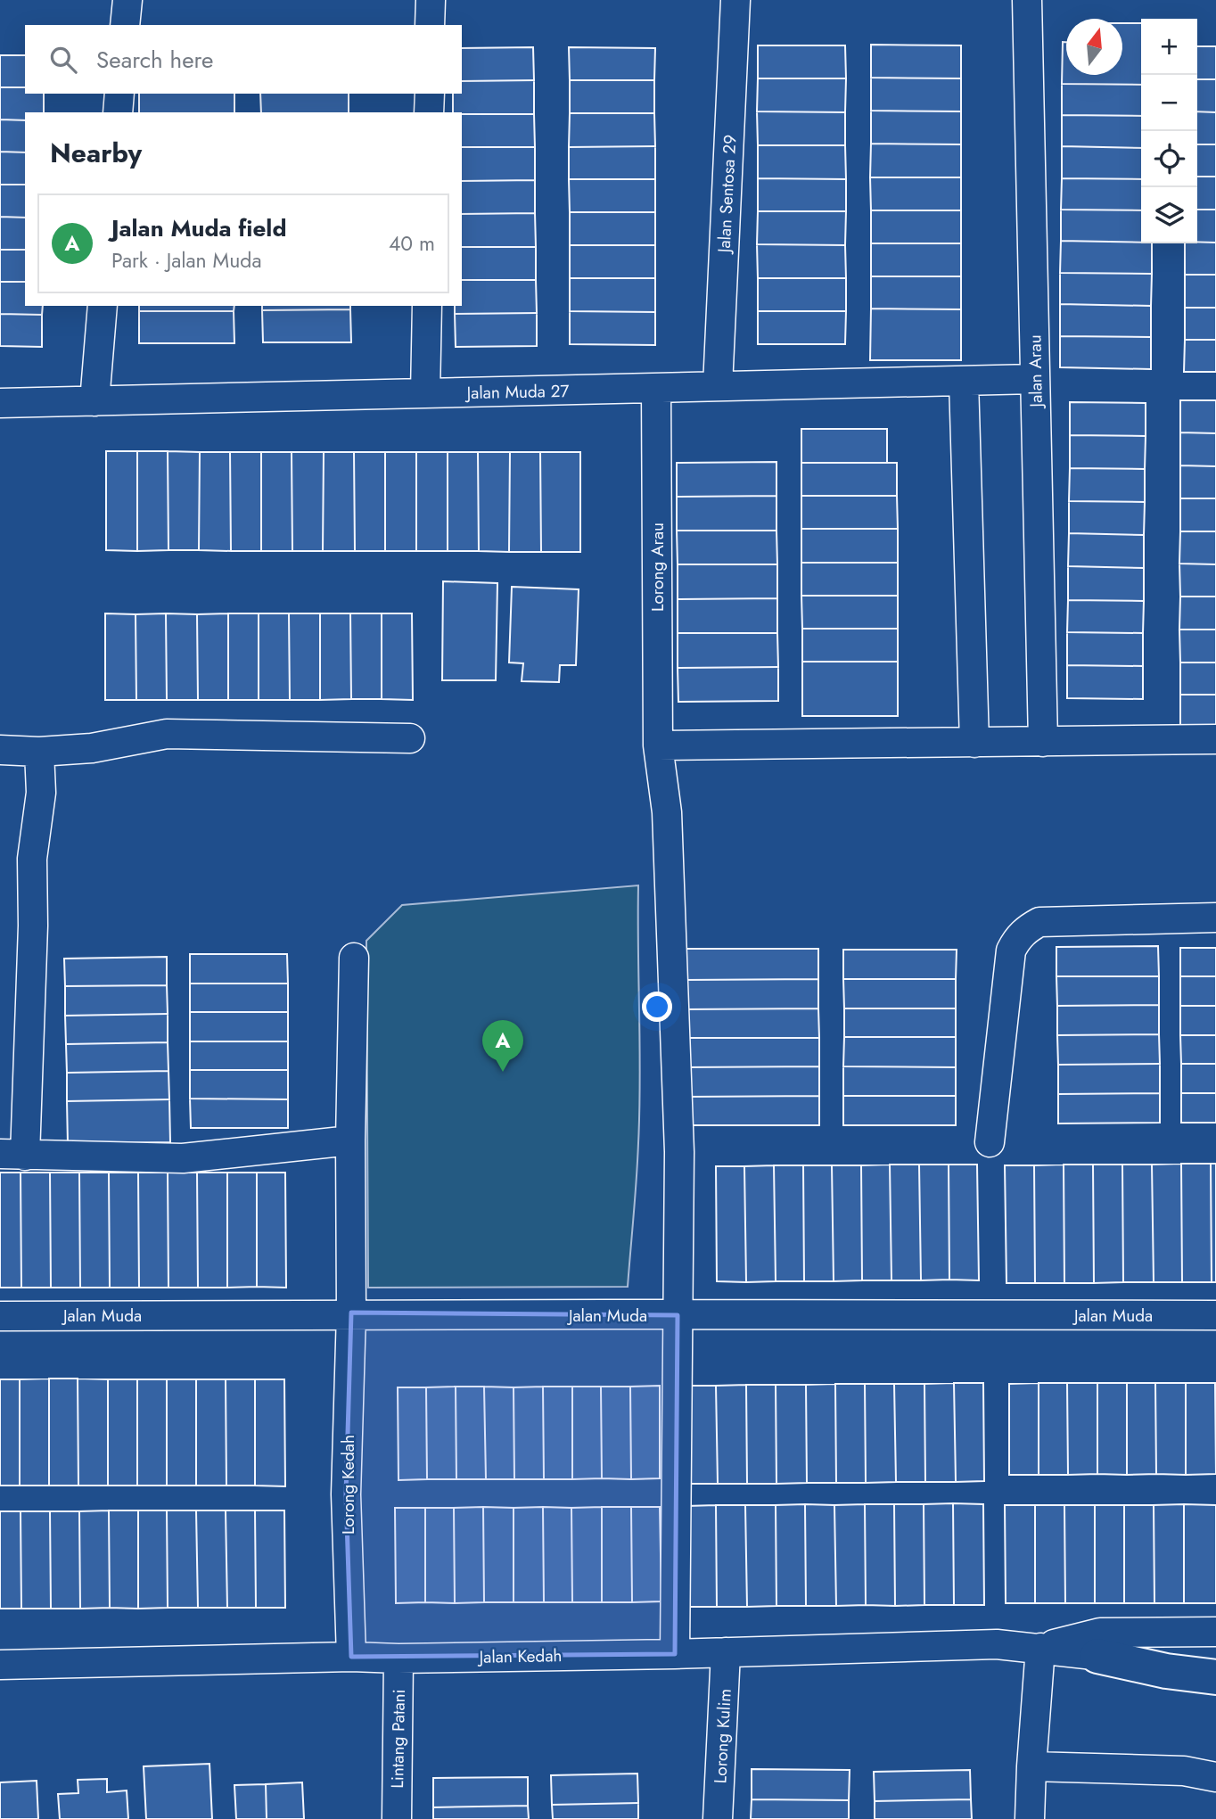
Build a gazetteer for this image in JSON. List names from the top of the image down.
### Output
{
  "streets": {
    "street": [
      "Jalan Sentosa 29",
      "Jalan Arau",
      "Jalan Muda 27",
      "Lorong Arau",
      "Jalan Muda",
      "Lorong Kedah",
      "Jalan Kedah",
      "Lorong Kulim",
      "Lintang Patani"
    ]
  },
  "crossings": [
    ["Jalan Sentosa 29", "Jalan Muda 27"],
    ["Jalan Arau", "Jalan Muda 27"],
    ["Jalan Muda 27", "Lorong Arau"],
    ["Lorong Arau", "Jalan Muda"],
    ["Lorong Arau", "Jalan Kedah"],
    ["Jalan Muda", "Lorong Kedah"],
    ["Lorong Kedah", "Jalan Kedah"],
    ["Jalan Kedah", "Lorong Kulim"],
    ["Jalan Kedah", "Lintang Patani"]
  ],
  "north": "top",
  "page": {
    "map_buttons": ["+", "−"],
    "search": "Search here",
    "heading": "Nearby",
    "list": [
      {
        "mark": "A",
        "name": "Jalan Muda field",
        "note": "Park · Jalan Muda",
        "value": "40 m"
      }
    ],
    "pins": "A"
  }
}
